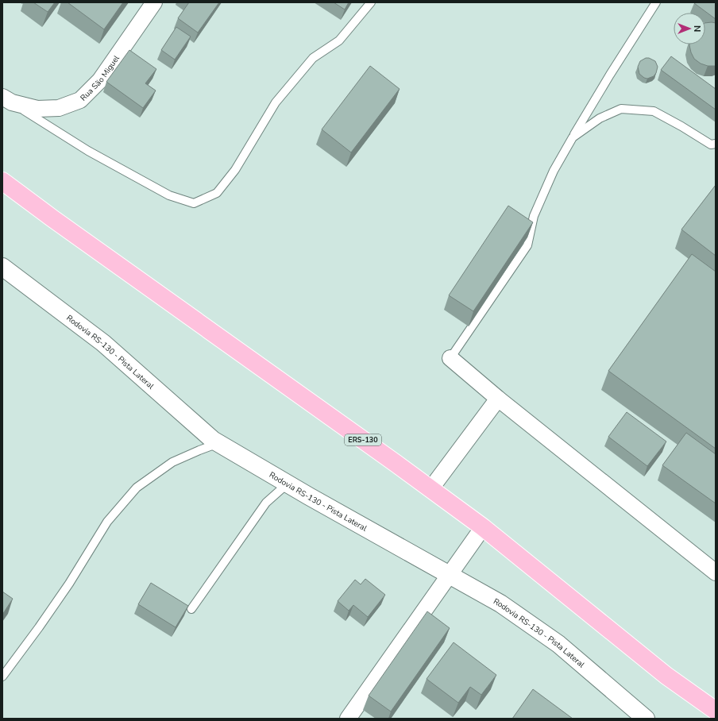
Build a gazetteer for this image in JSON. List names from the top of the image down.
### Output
{
  "streets": {
    "main road": ["ERS-130"],
    "street": ["Rua São Miguel", "Rodovia RS-130 - Pista Lateral"]
  },
  "north": "right"
}
